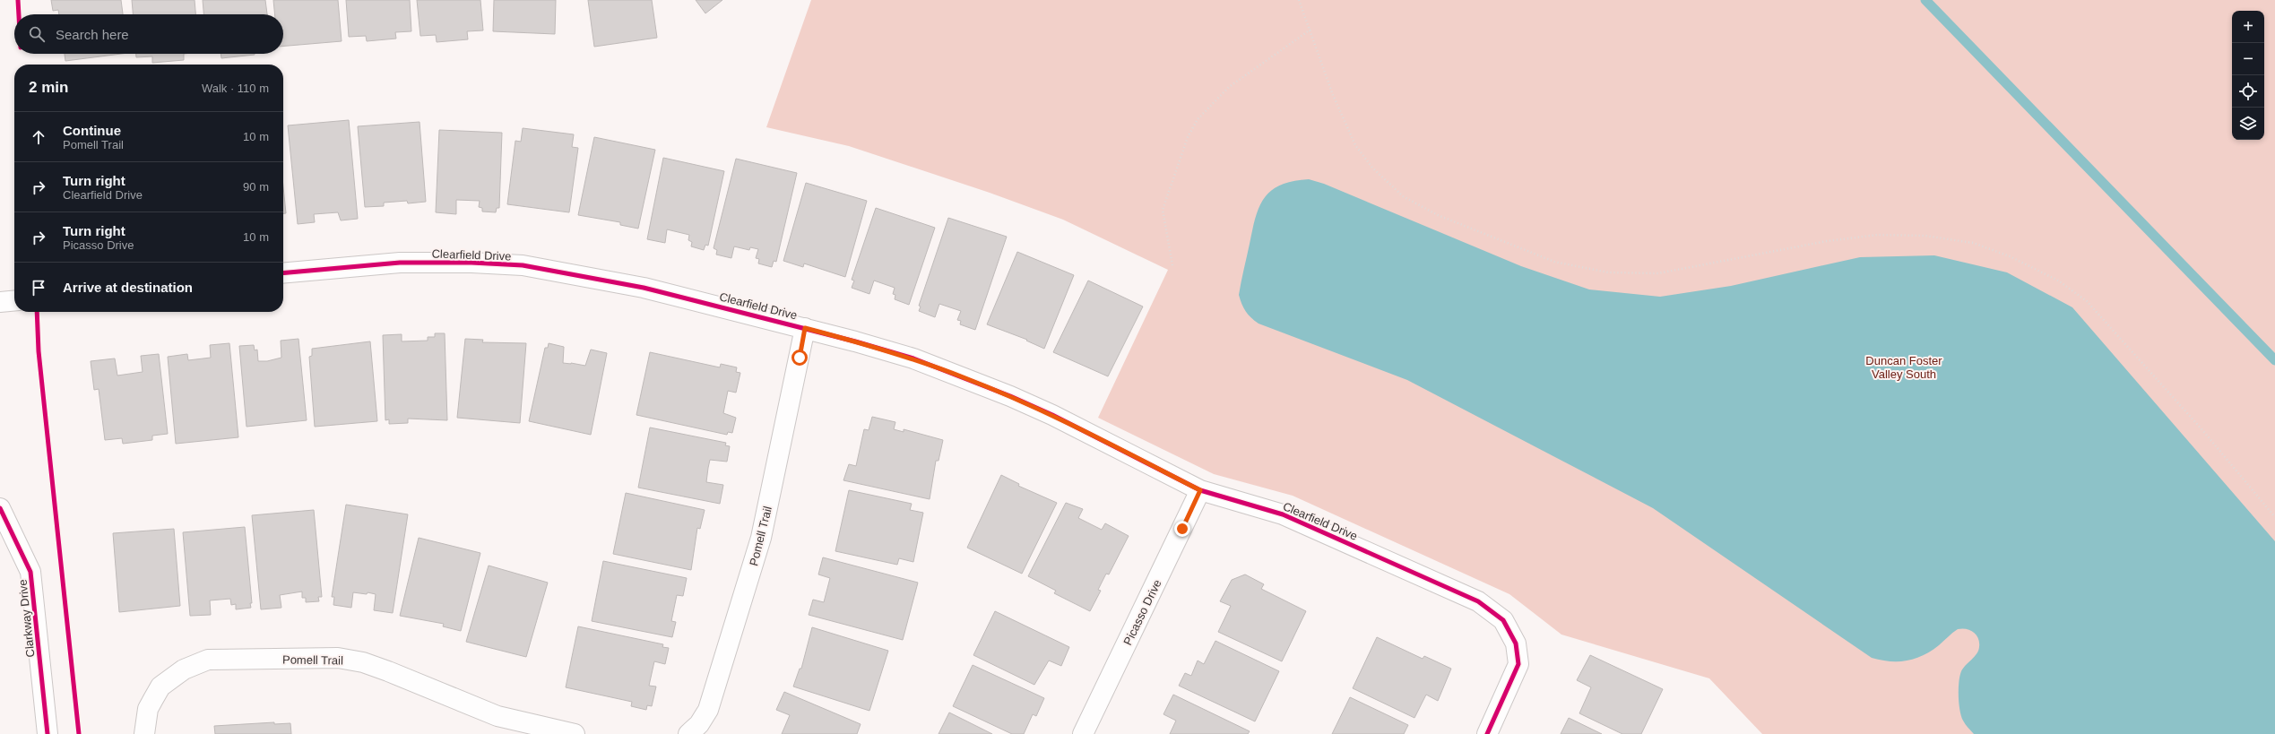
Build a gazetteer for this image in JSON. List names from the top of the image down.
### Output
{
  "streets": {
    "street": [
      "Clearfield Drive",
      "Pomell Trail",
      "Picasso Drive",
      "Clarkway Drive"
    ]
  },
  "crossings": [
    ["Clearfield Drive", "Pomell Trail"],
    ["Clearfield Drive", "Picasso Drive"]
  ],
  "parks": ["Duncan Foster Valley South"],
  "page": {
    "map_buttons": ["+", "−"],
    "search": "Search here",
    "heading": ["2 min", "Walk · 110 m"],
    "list": [
      ["Continue", "Pomell Trail", "10 m"],
      ["Turn right", "Clearfield Drive", "90 m"],
      ["Turn right", "Picasso Drive", "10 m"],
      "Arrive at destination"
    ]
  }
}
